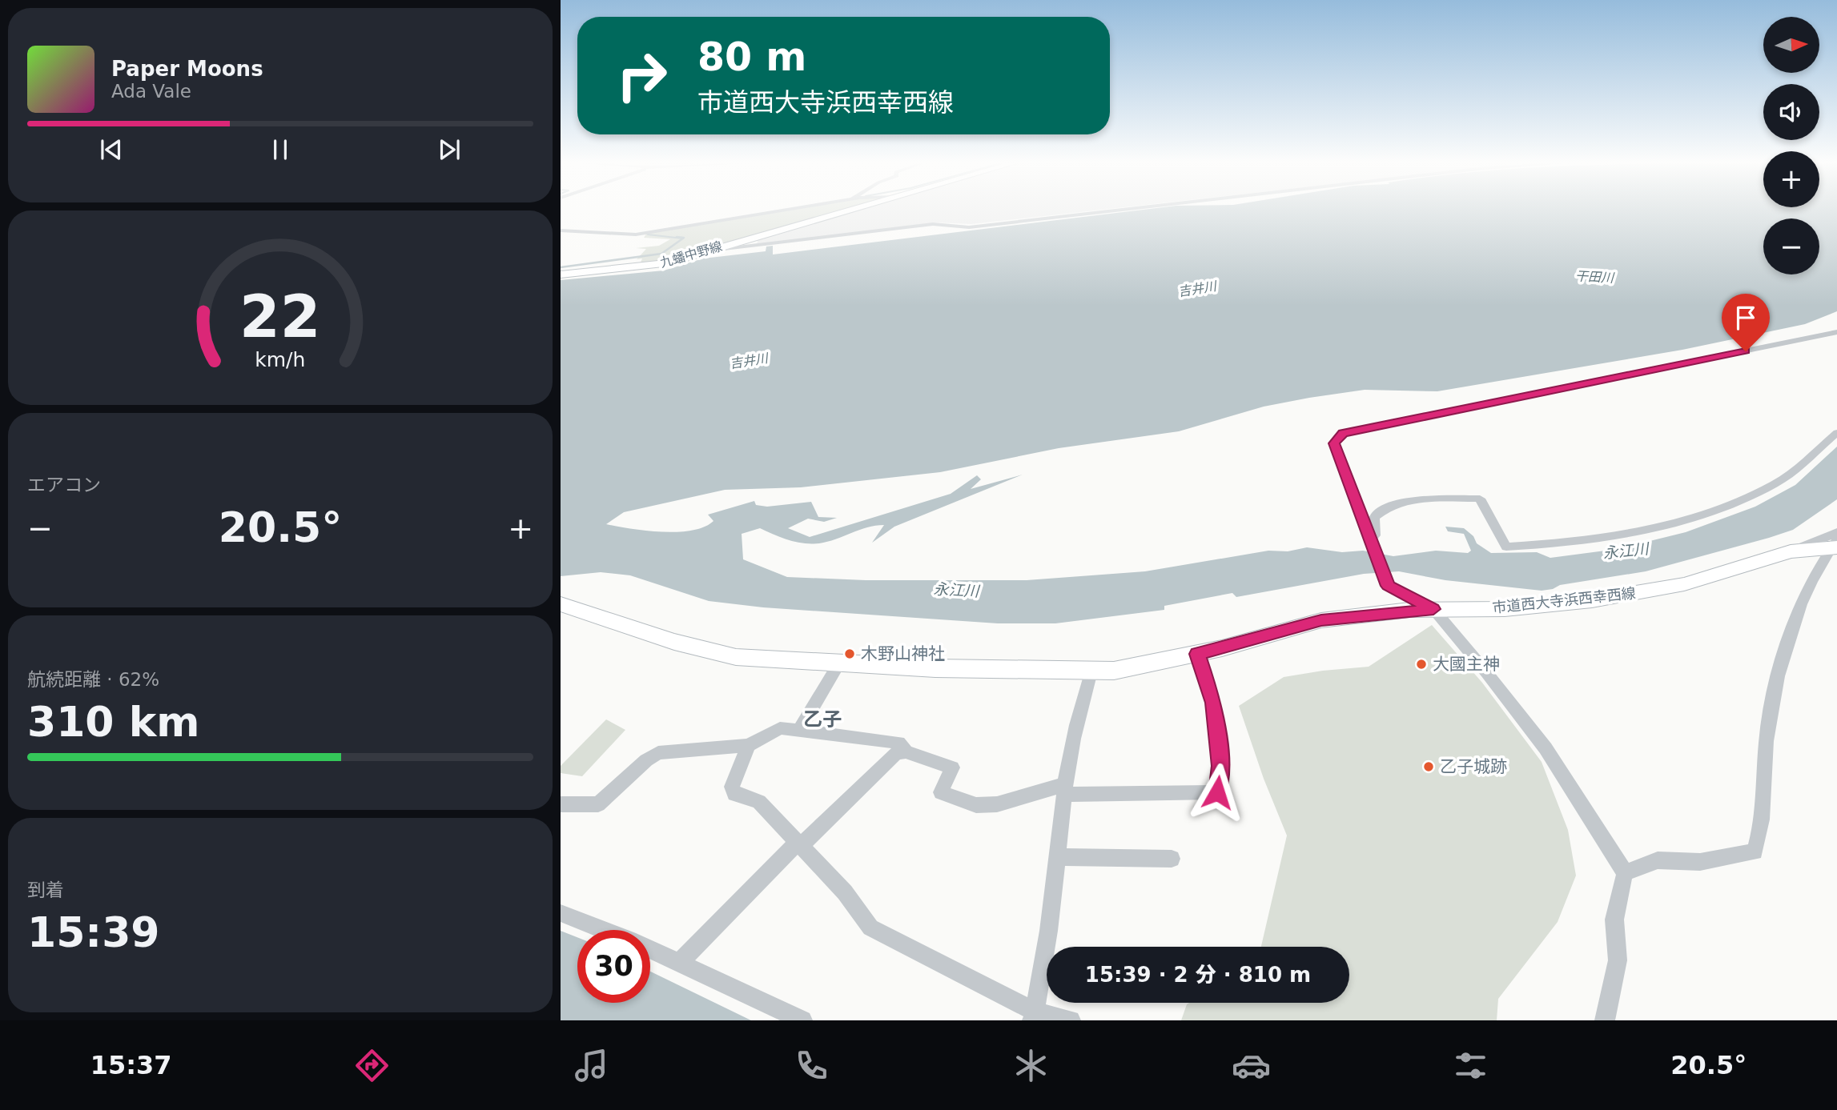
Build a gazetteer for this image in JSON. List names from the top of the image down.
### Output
{
  "streets": {
    "street": ["九蟠中野線", "市道西大寺浜西幸西線"]
  },
  "districts": ["乙子"],
  "water": ["干田川", "吉井川", "永江川"],
  "places": ["木野山神社", "大國主神", "乙子城跡"],
  "north": "right",
  "page": {
    "map_buttons": ["+", "−"],
    "turn": ["80 m", "市道西大寺浜西幸西線"],
    "song": ["Paper Moons", "Ada Vale"],
    "tile": [
      "エアコン",
      ["航続距離 · 62%", "310 km"],
      ["到着", "15:39"]
    ],
    "heat": ["−", "20.5°", "+"],
    "limit": "30",
    "trip": "15:39 · 2 分 · 810 m",
    "tabs": ["15:37", "20.5°"],
    "gauge": ["22", "km/h"]
  }
}
